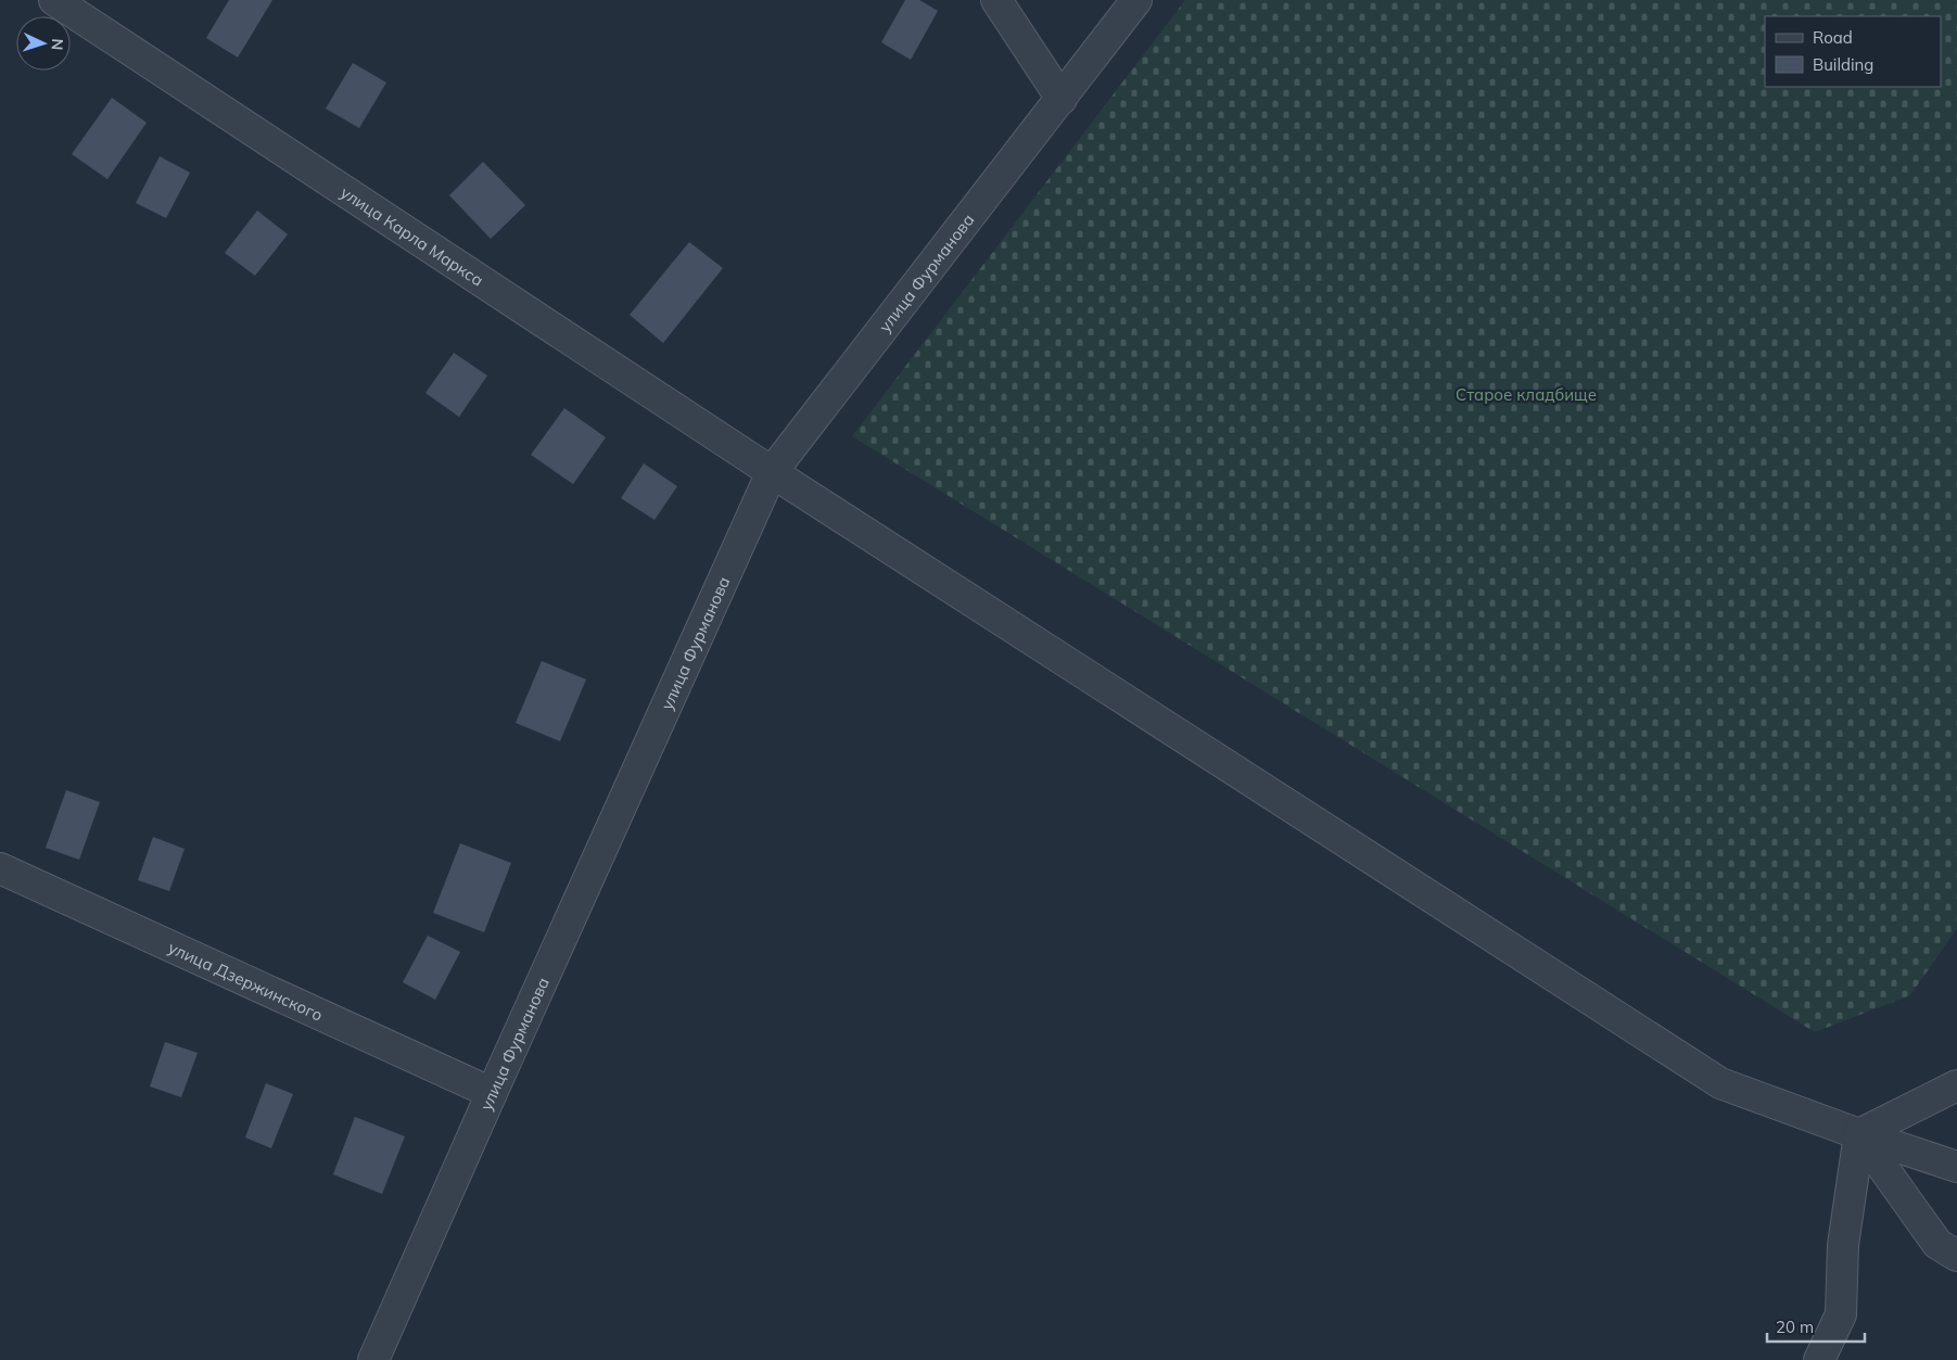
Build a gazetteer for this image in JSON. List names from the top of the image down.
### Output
{
  "streets": {
    "street": ["улица Карла Маркса", "улица Фурманова", "улица Дзержинского"]
  },
  "crossings": [
    ["улица Карла Маркса", "улица Фурманова"],
    ["улица Фурманова", "улица Дзержинского"]
  ],
  "parks": ["Старое кладбище"],
  "legend": ["Road", "Building"],
  "scale_bar": "20 m",
  "north": "right"
}
